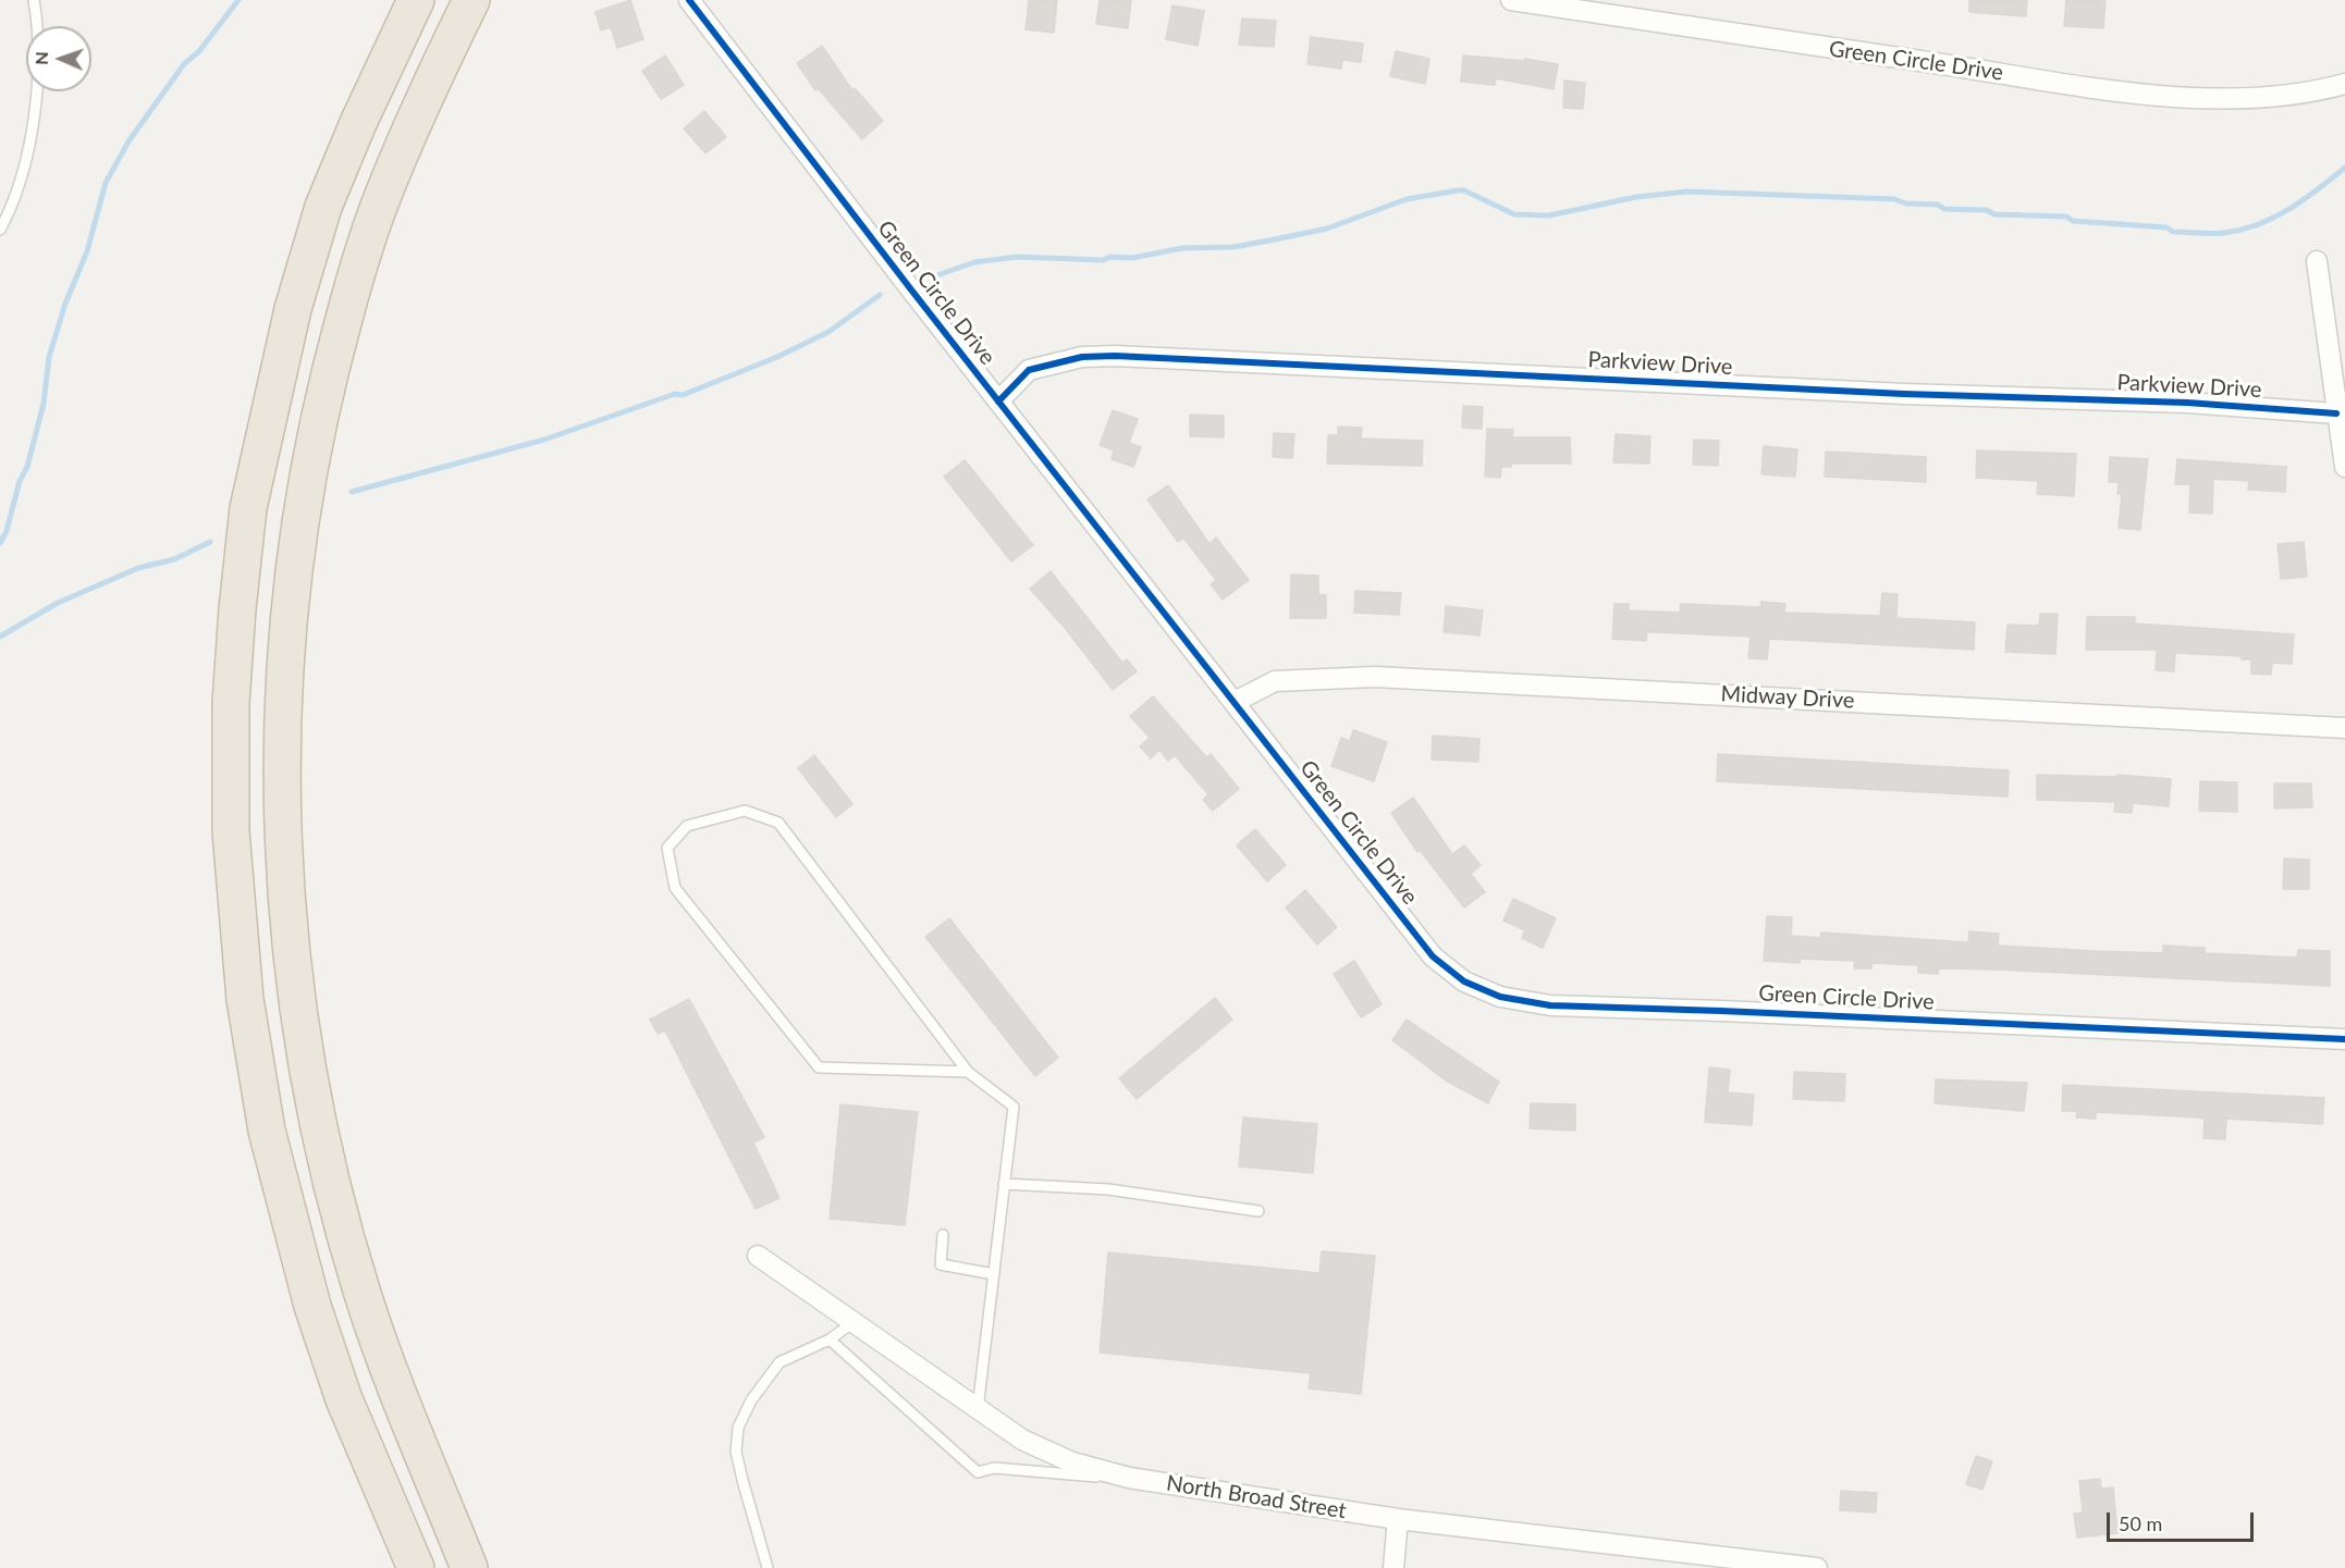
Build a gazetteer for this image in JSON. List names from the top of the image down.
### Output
{
  "streets": {
    "street": [
      "Green Circle Drive",
      "Parkview Drive",
      "Midway Drive",
      "North Broad Street"
    ]
  },
  "crossings": [
    ["Green Circle Drive", "Parkview Drive"],
    ["Green Circle Drive", "Midway Drive"]
  ],
  "scale_bar": "50 m",
  "north": "left"
}
